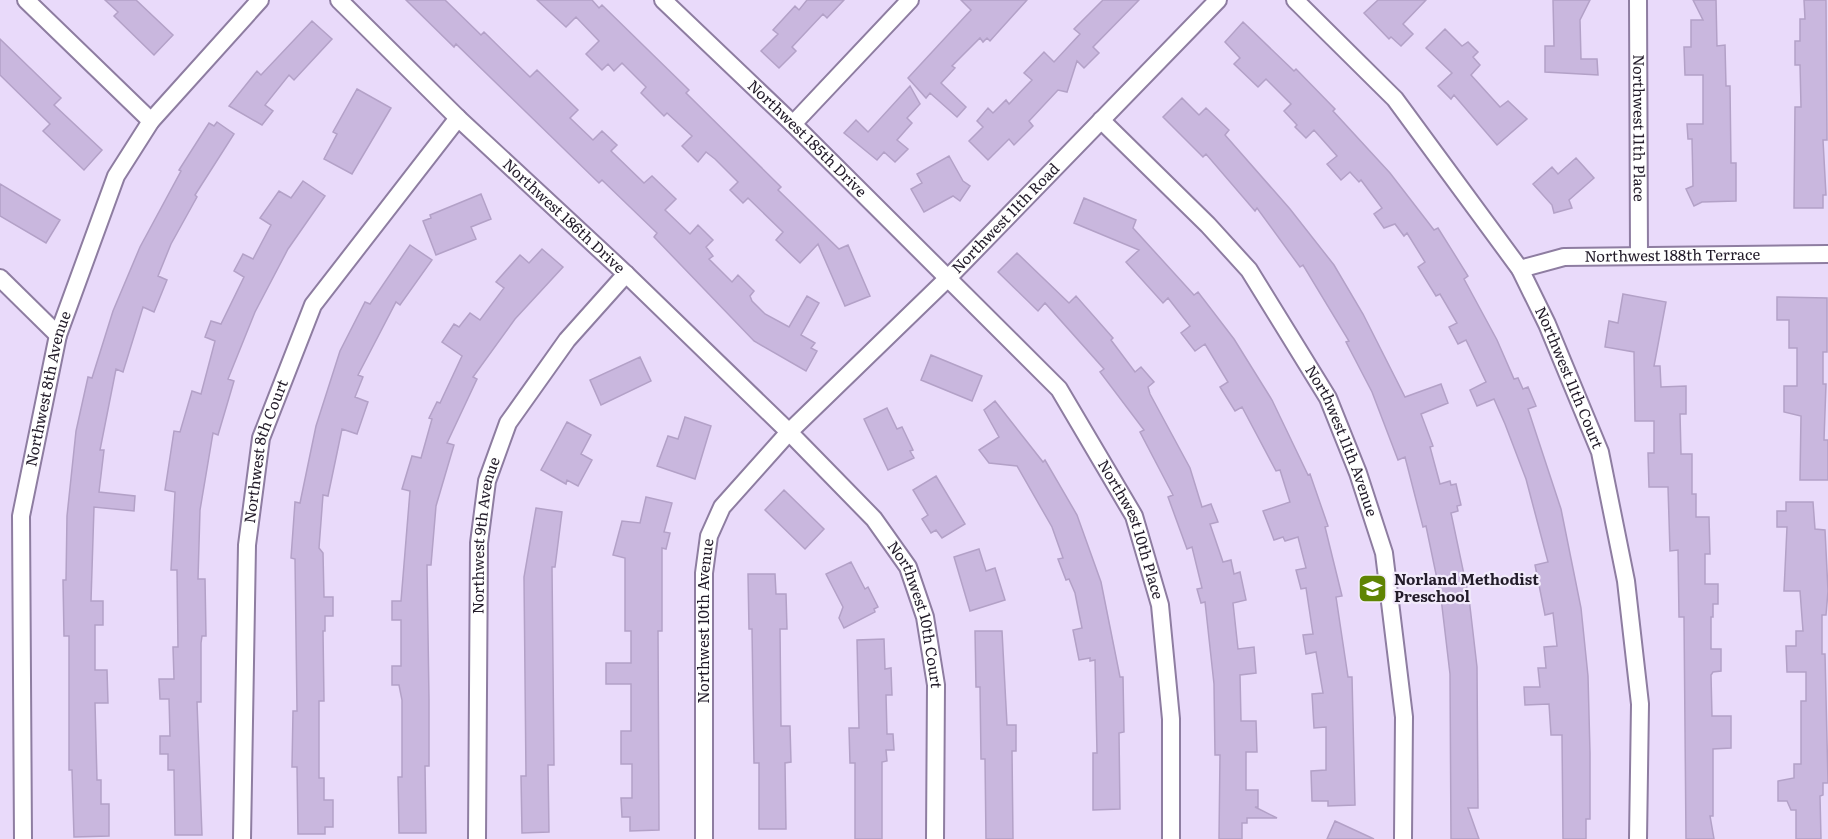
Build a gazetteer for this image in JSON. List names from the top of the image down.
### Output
{
  "streets": {
    "street": [
      "Northwest 11th Place",
      "Northwest 185th Drive",
      "Northwest 186th Drive",
      "Northwest 11th Road",
      "Northwest 188th Terrace",
      "Northwest 11th Court",
      "Northwest 8th Avenue",
      "Northwest 11th Avenue",
      "Northwest 8th Court",
      "Northwest 10th Place",
      "Northwest 9th Avenue",
      "Northwest 10th Court",
      "Northwest 10th Avenue"
    ]
  },
  "crossings": [
    ["Northwest 11th Place", "Northwest 188th Terrace"],
    ["Northwest 185th Drive", "Northwest 11th Road"],
    ["Northwest 185th Drive", "Northwest 10th Place"],
    ["Northwest 186th Drive", "Northwest 11th Road"],
    ["Northwest 186th Drive", "Northwest 8th Court"],
    ["Northwest 186th Drive", "Northwest 9th Avenue"],
    ["Northwest 186th Drive", "Northwest 10th Court"],
    ["Northwest 186th Drive", "Northwest 10th Avenue"],
    ["Northwest 11th Road", "Northwest 11th Avenue"],
    ["Northwest 11th Road", "Northwest 10th Place"],
    ["Northwest 11th Road", "Northwest 10th Court"],
    ["Northwest 11th Road", "Northwest 10th Avenue"],
    ["Northwest 188th Terrace", "Northwest 11th Court"],
    ["Northwest 10th Court", "Northwest 10th Avenue"]
  ],
  "places": {
    "school or university": ["Norland Methodist Preschool"]
  }
}
